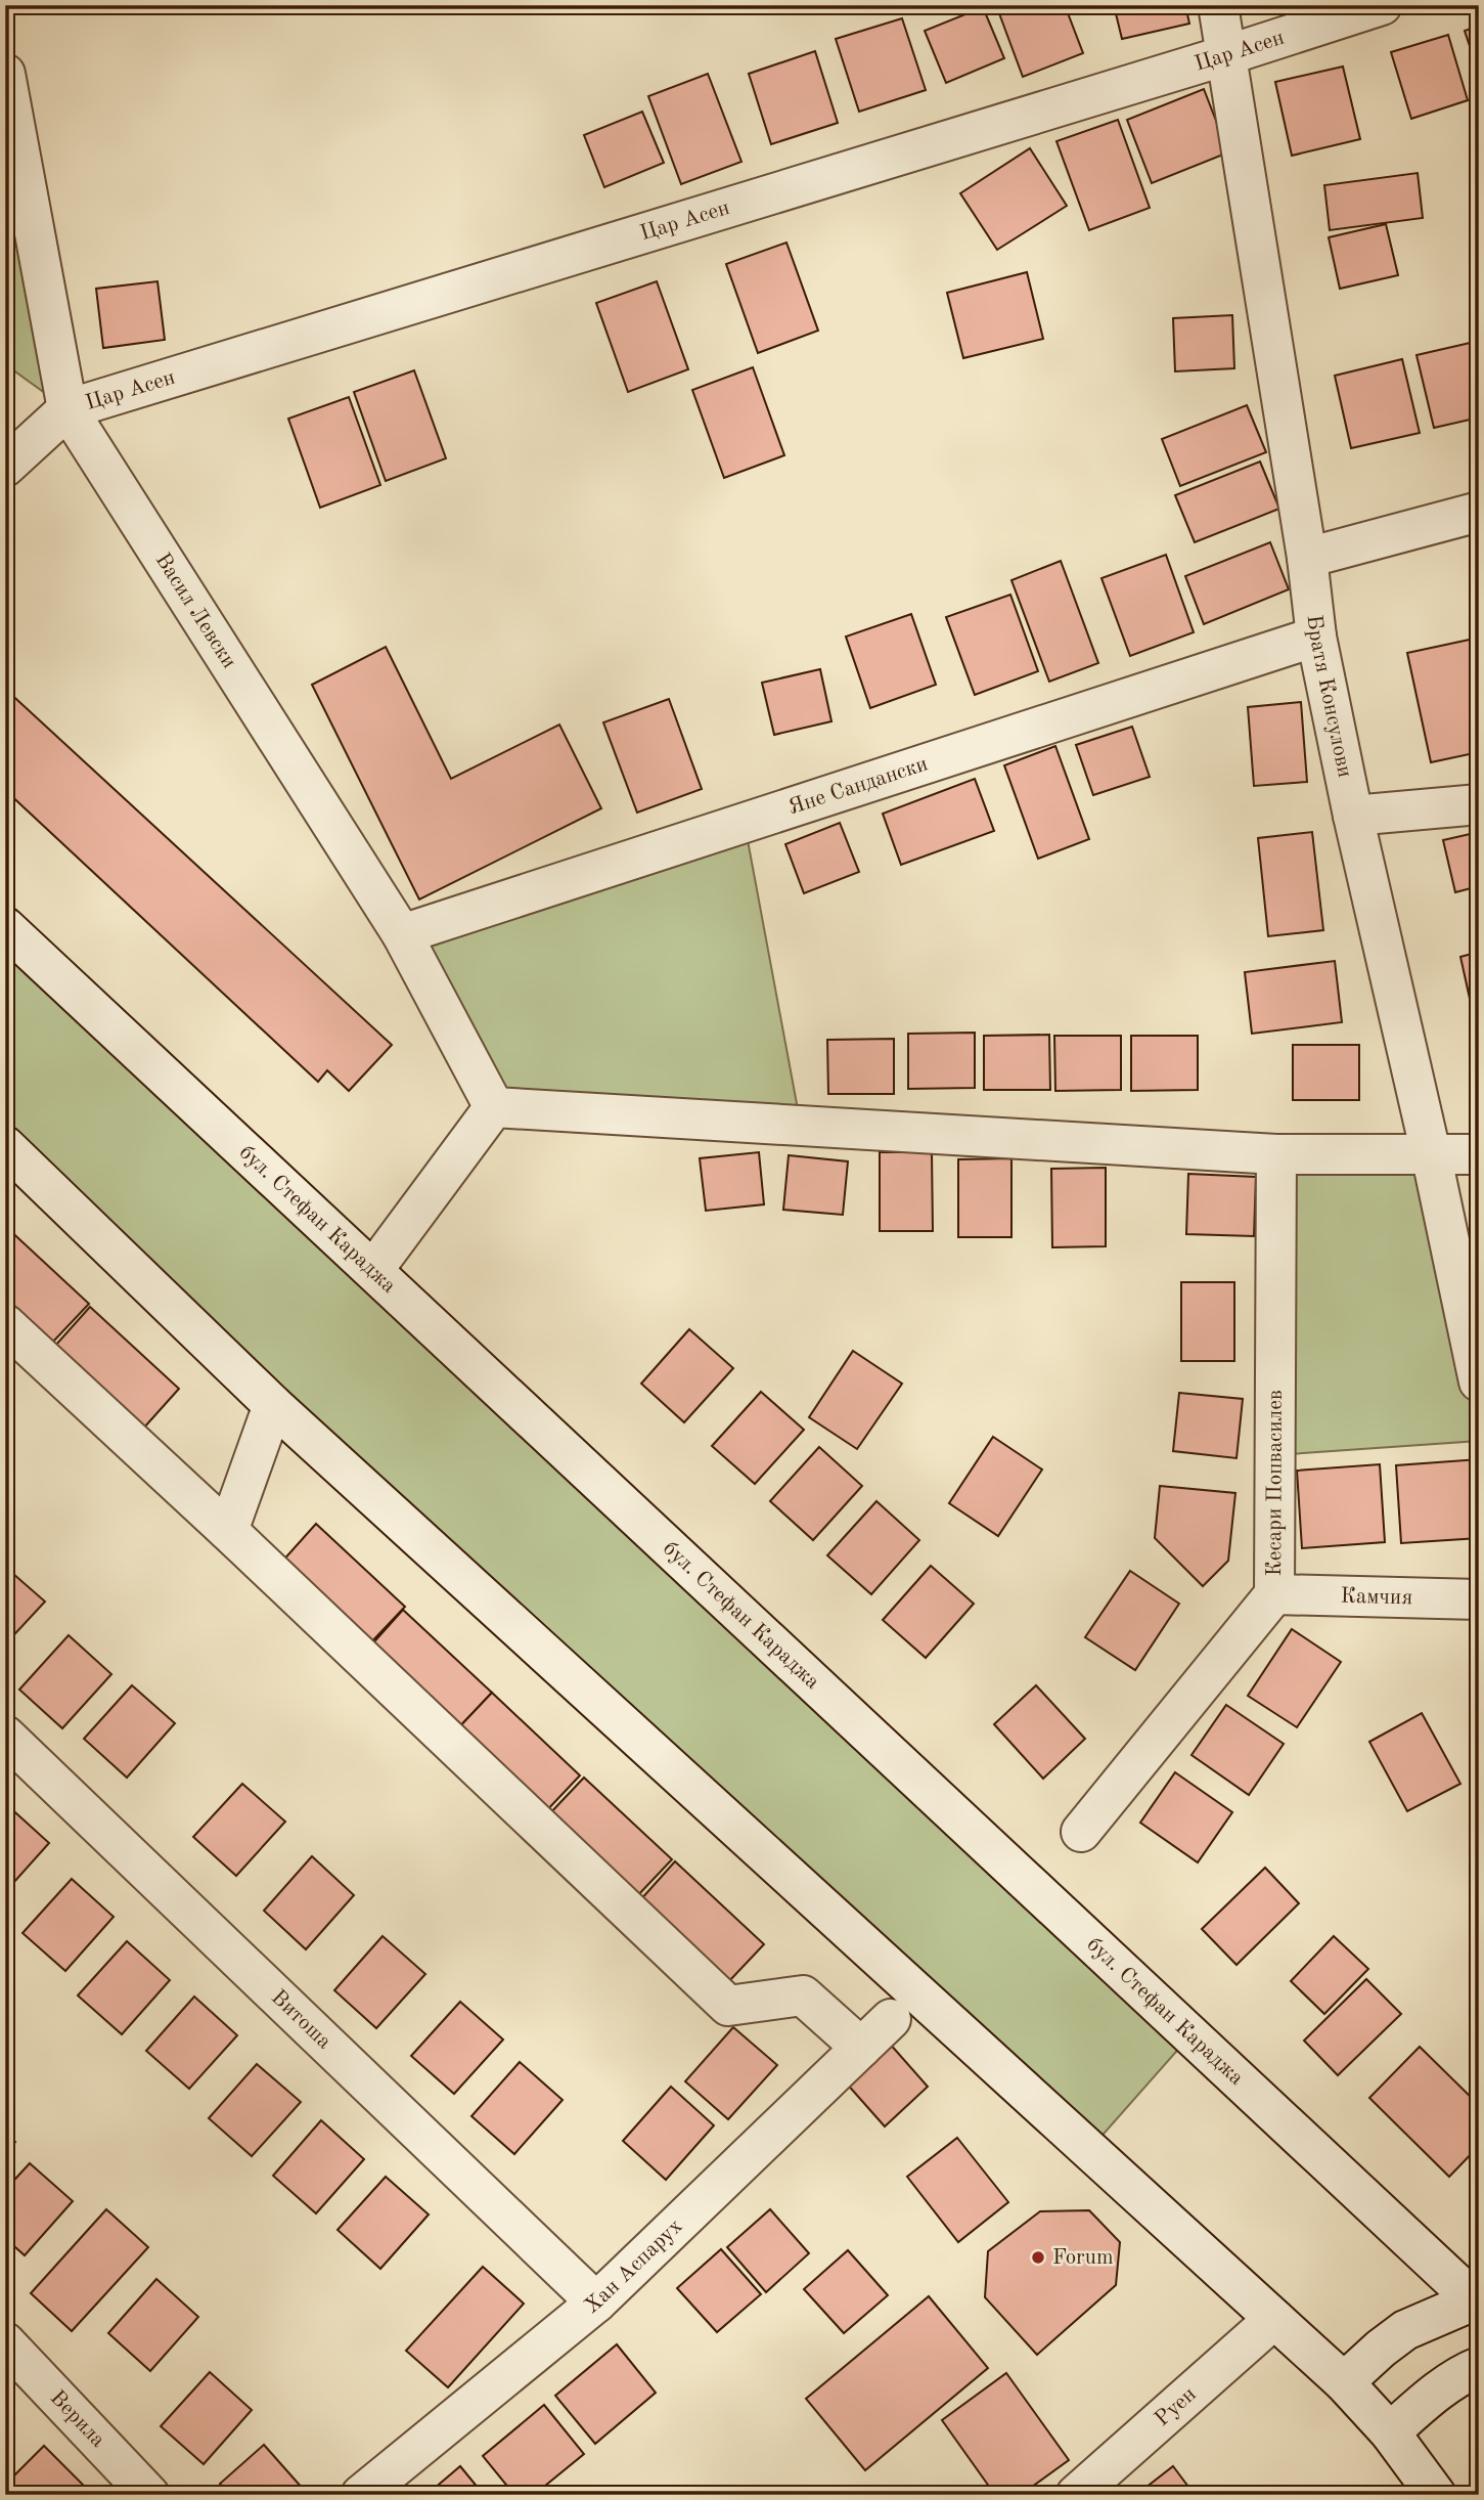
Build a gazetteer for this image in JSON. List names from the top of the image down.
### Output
{
  "streets": {
    "street": [
      "Цар Асен",
      "Васил Левски",
      "Братя Консулови",
      "Яне Сандански",
      "бул. Стефан Караджа",
      "Кесари Попвасилев",
      "Камчия",
      "Витоша",
      "Хан Аспарух",
      "Руен",
      "Верила"
    ]
  },
  "crossings": [
    ["Цар Асен", "Васил Левски"],
    ["Цар Асен", "Братя Консулови"],
    ["Васил Левски", "Яне Сандански"],
    ["Братя Консулови", "Яне Сандански"],
    ["Кесари Попвасилев", "Камчия"],
    ["Витоша", "Хан Аспарух"]
  ],
  "places": ["Forum"]
}
